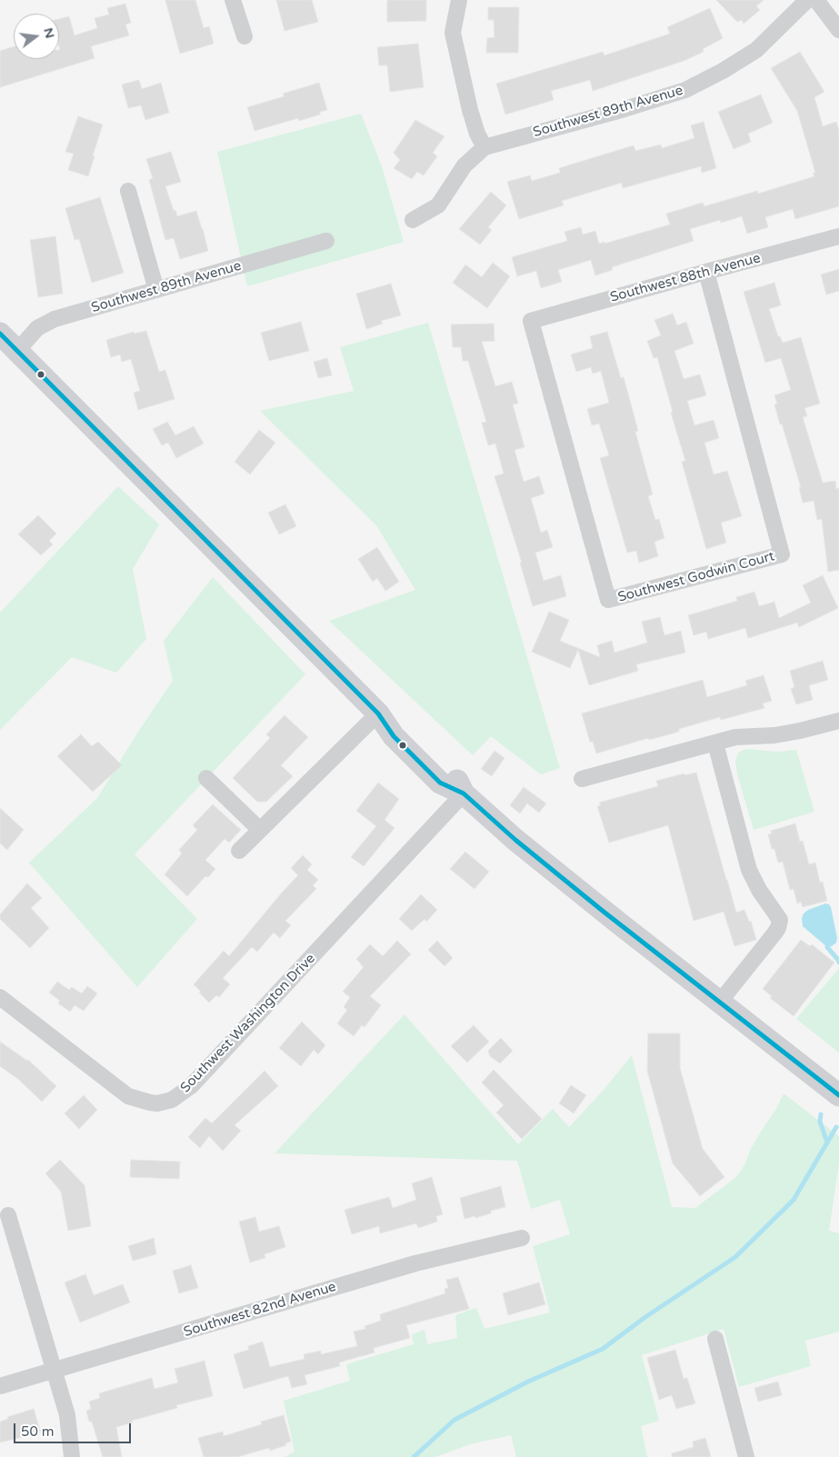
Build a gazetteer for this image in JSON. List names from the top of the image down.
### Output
{
  "streets": {
    "street": [
      "Southwest 89th Avenue",
      "Southwest 88th Avenue",
      "Southwest Godwin Court",
      "Southwest Washington Drive",
      "Southwest 82nd Avenue"
    ]
  },
  "crossings": [
    ["Southwest 88th Avenue", "Southwest Godwin Court"]
  ],
  "scale_bar": "50 m",
  "north": "right"
}
